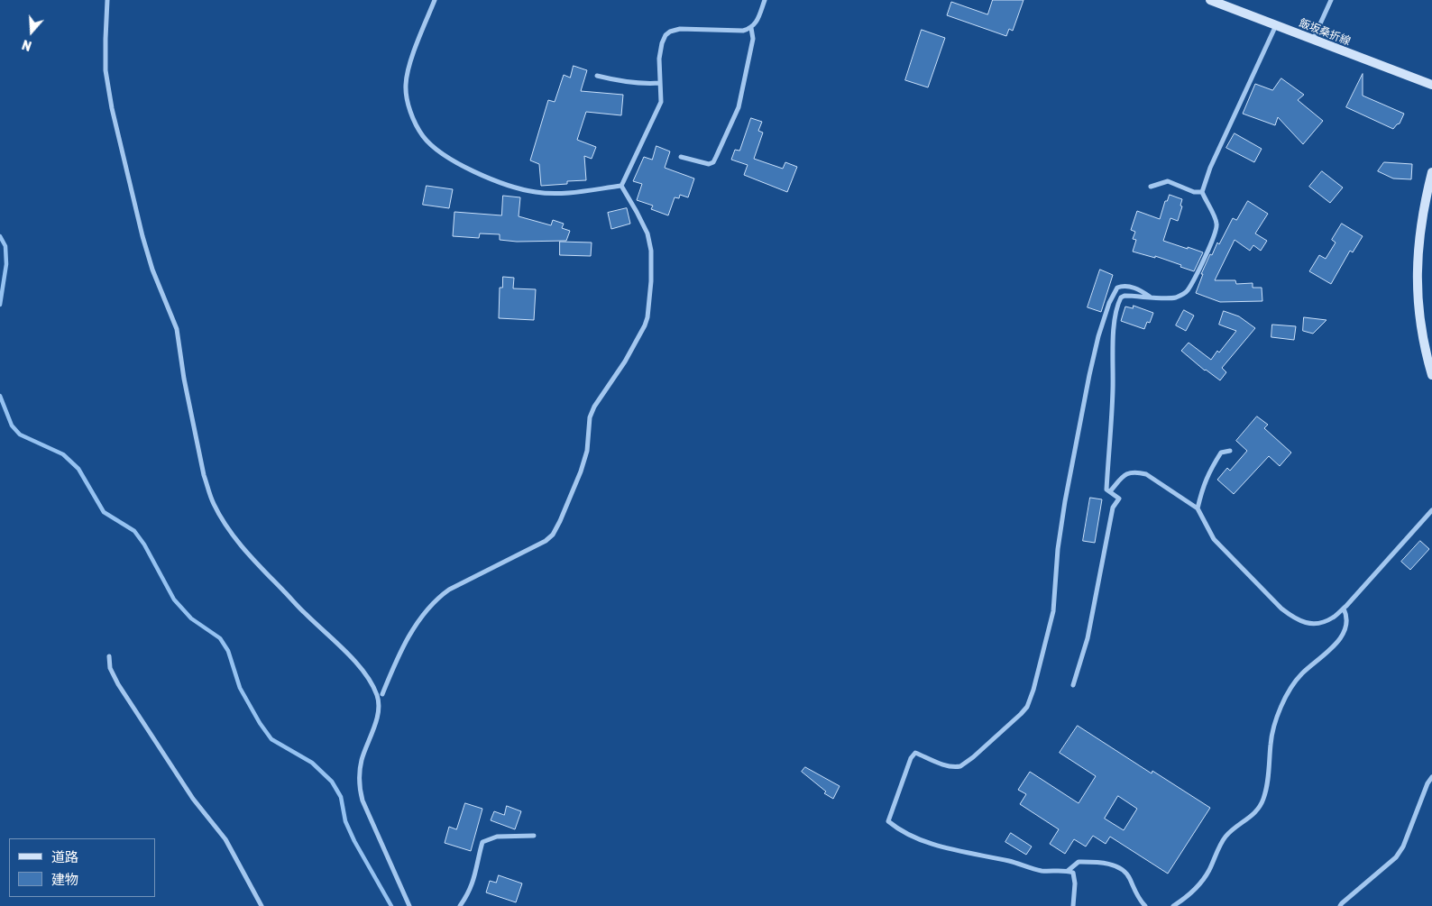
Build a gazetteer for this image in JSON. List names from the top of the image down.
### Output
{
  "streets": {
    "main road": ["飯坂桑折線"]
  },
  "legend": ["道路", "建物"],
  "north": "bottom"
}
